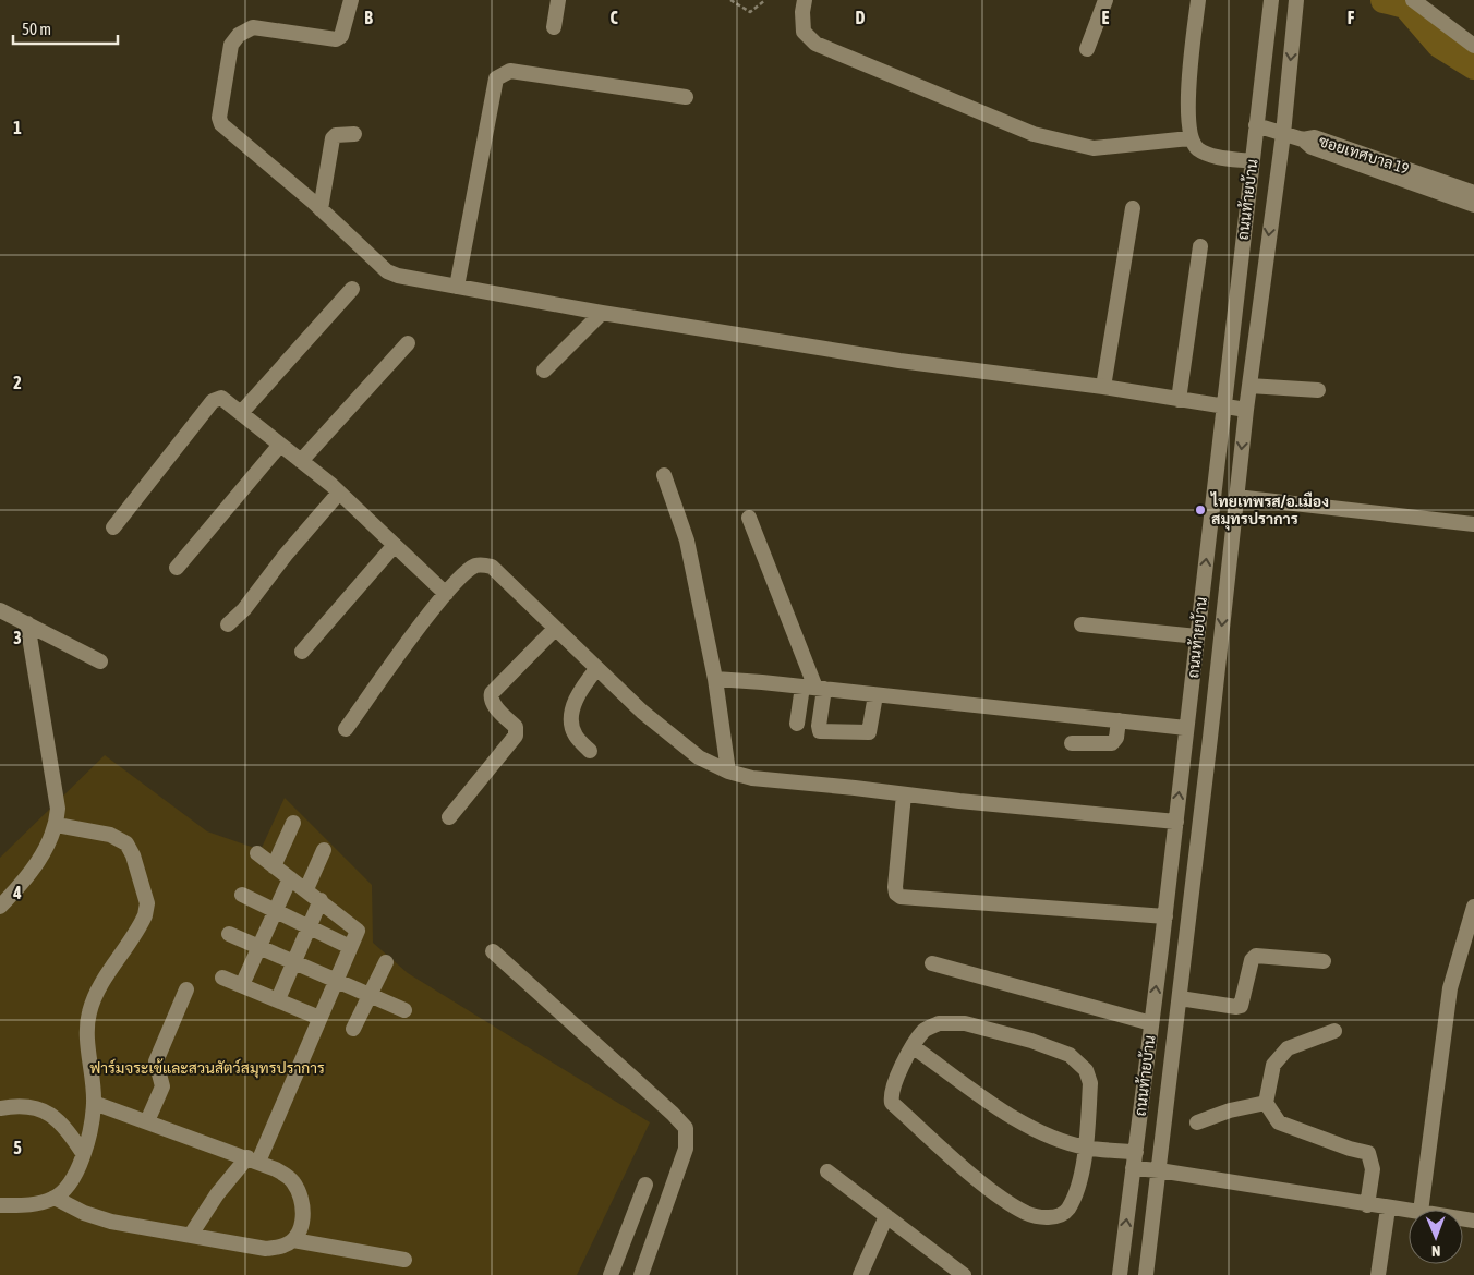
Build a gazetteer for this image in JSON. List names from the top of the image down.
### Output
{
  "streets": {
    "street": ["ซอยเทศบาล 19", "ถนนท้ายบ้าน"]
  },
  "parks": ["ฟาร์มจระเข้และสวนสัตว์สมุทรปราการ"],
  "places": ["ไทยเทพรส/อ.เมือง สมุทรปราการ"],
  "scale_bar": "50 m",
  "north": "bottom",
  "grid": {
    "columns": [
      "B",
      "C",
      "D",
      "E",
      "F"
    ],
    "rows": [
      "1",
      "2",
      "3",
      "4",
      "5"
    ]
  }
}
